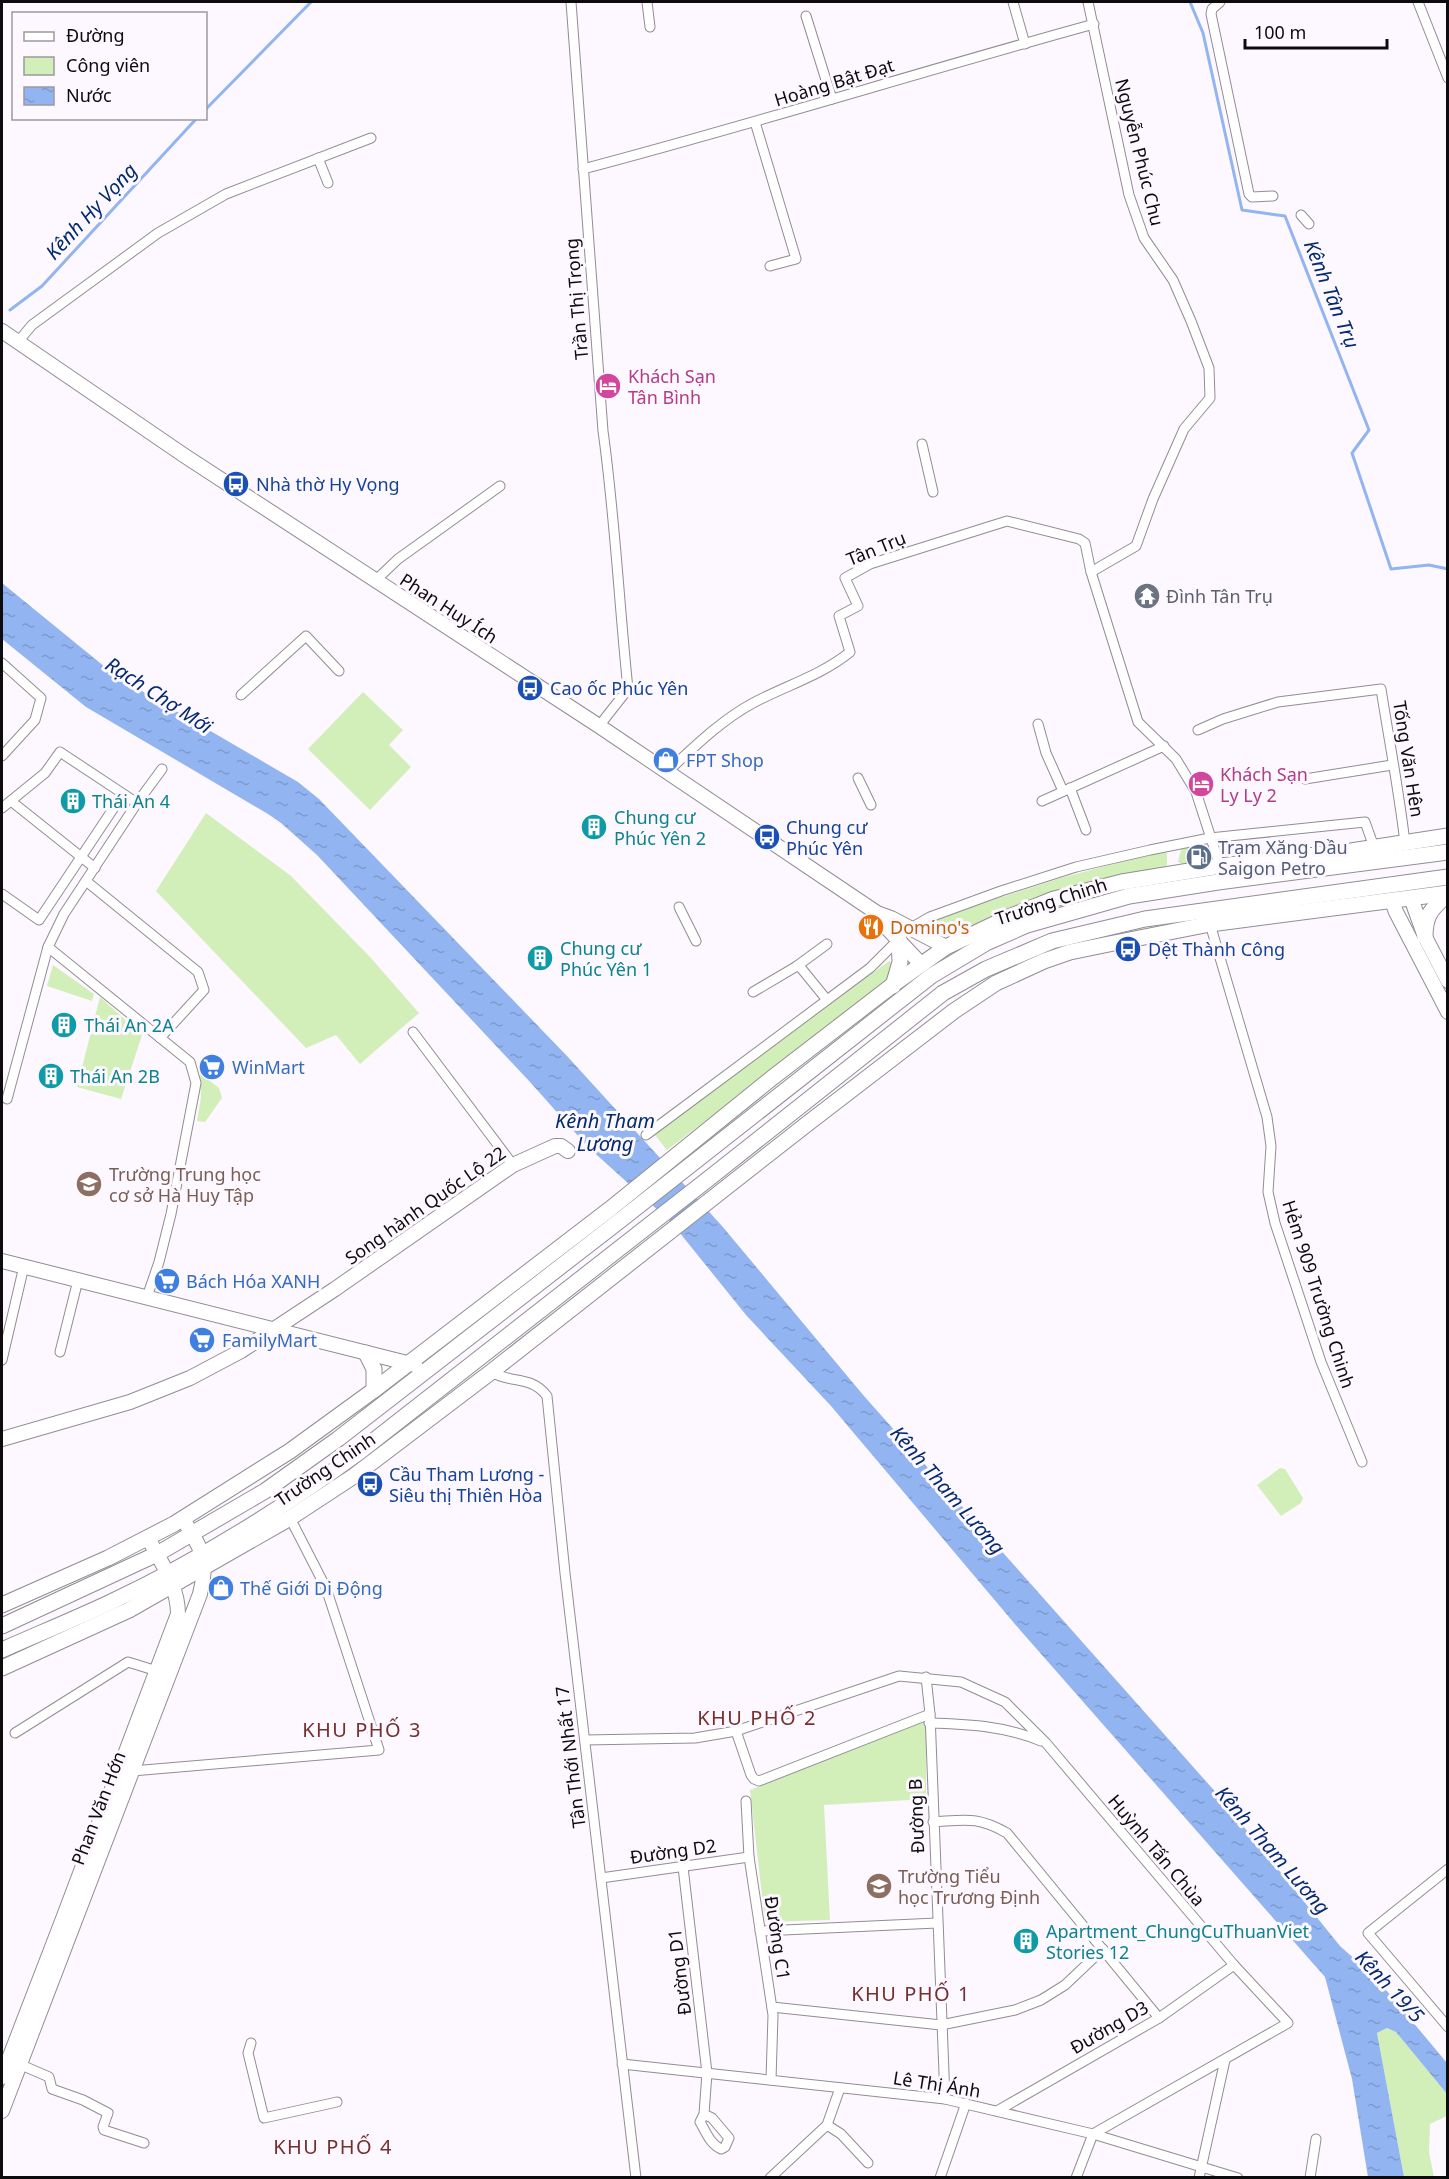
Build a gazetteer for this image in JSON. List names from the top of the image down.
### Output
{
  "streets": {
    "main road": [
      "Phan Huy Ích",
      "Trường Chinh",
      "Song hành Quốc Lộ 22",
      "Phan Văn Hớn"
    ],
    "street": [
      "Hoàng Bật Đạt",
      "Nguyễn Phúc Chu",
      "Trần Thị Trọng",
      "Tân Trụ",
      "Tống Văn Hên",
      "Hẻm 909 Trường Chinh",
      "Tân Thới Nhất 17",
      "Đường B",
      "Huỳnh Tấn Chùa",
      "Đường D2",
      "Đường C1",
      "Đường D1",
      "Đường D3",
      "Lê Thị Ánh"
    ]
  },
  "crossings": [
    ["Hoàng Bật Đạt", "Nguyễn Phúc Chu"],
    ["Hoàng Bật Đạt", "Trần Thị Trọng"],
    ["Nguyễn Phúc Chu", "Tân Trụ"],
    ["Trần Thị Trọng", "Phan Huy Ích"],
    ["Tân Trụ", "Phan Huy Ích"],
    ["Phan Huy Ích", "Trường Chinh"],
    ["Tống Văn Hên", "Trường Chinh"],
    ["Trường Chinh", "Tân Thới Nhất 17"],
    ["Trường Chinh", "Phan Văn Hớn"],
    ["Tân Thới Nhất 17", "Huỳnh Tấn Chùa"],
    ["Tân Thới Nhất 17", "Đường D2"],
    ["Tân Thới Nhất 17", "Lê Thị Ánh"],
    ["Đường B", "Huỳnh Tấn Chùa"],
    ["Đường B", "Lê Thị Ánh"],
    ["Huỳnh Tấn Chùa", "Đường D3"],
    ["Huỳnh Tấn Chùa", "Lê Thị Ánh"],
    ["Đường D2", "Đường C1"],
    ["Đường D2", "Đường D1"],
    ["Đường C1", "Lê Thị Ánh"],
    ["Đường D1", "Lê Thị Ánh"],
    ["Đường D3", "Lê Thị Ánh"]
  ],
  "districts": [
    "KHU PHỐ 2",
    "KHU PHỐ 3",
    "KHU PHỐ 1",
    "KHU PHỐ 4"
  ],
  "water": [
    "Kênh Hy Vọng",
    "Kênh Tân Trụ",
    "Rạch Chợ Mới",
    "Kênh Tham Lương",
    "Kênh 19/5"
  ],
  "places": {
    "hotel": ["Khách Sạn Tân Bình", "Khách Sạn Ly Ly 2"],
    "bus stop": [
      "Nhà thờ Hy Vọng",
      "Cao ốc Phúc Yên",
      "Chung cư Phúc Yên",
      "Dệt Thành Công",
      "Cầu Tham Lương - Siêu thị Thiên Hòa"
    ],
    "temple": ["Đình Tân Trụ"],
    "shop": ["FPT Shop", "Thế Giới Di Động"],
    "building": [
      "Thái An 4",
      "Chung cư Phúc Yên 2",
      "Chung cư Phúc Yên 1",
      "Thái An 2A",
      "Thái An 2B",
      "Apartment_ChungCuThuanViet Stories 12"
    ],
    "fuel station": ["Trạm Xăng Dầu Saigon Petro"],
    "restaurant": ["Domino's"],
    "supermarket": ["WinMart", "Bách Hóa XANH", "FamilyMart"],
    "school or university": ["Trường Trung học cơ sở Hà Huy Tập", "Trường Tiểu học Trương Định"]
  },
  "legend": ["Đường", "Công viên", "Nước"],
  "scale_bar": "100 m"
}
